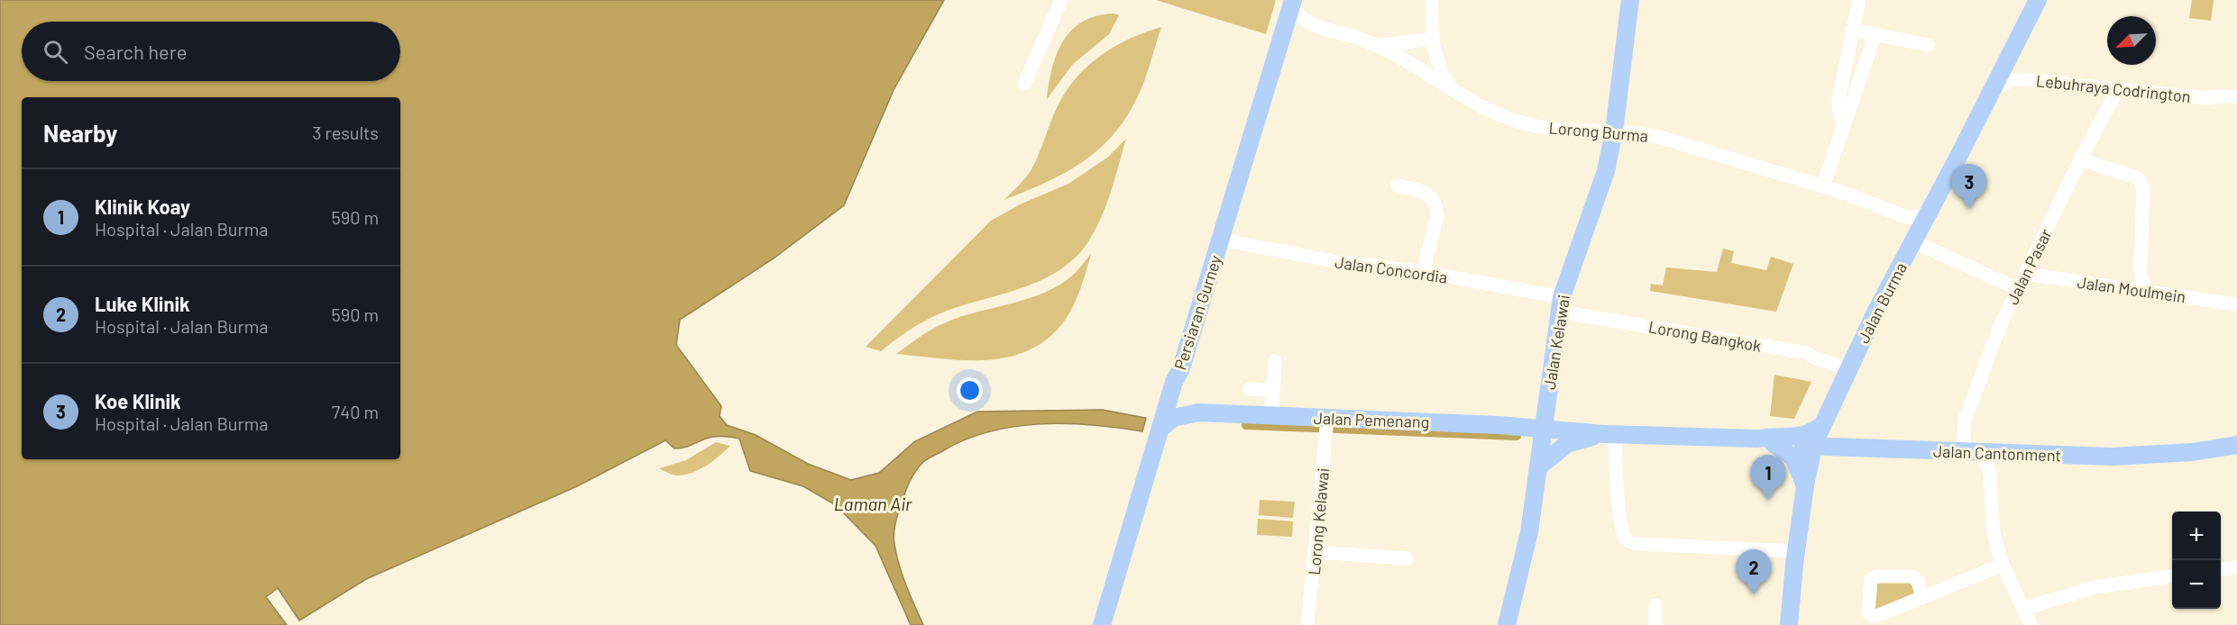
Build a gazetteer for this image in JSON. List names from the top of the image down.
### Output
{
  "streets": {
    "main road": [
      "Jalan Burma",
      "Persiaran Gurney",
      "Jalan Kelawai",
      "Jalan Pemenang",
      "Jalan Cantonment"
    ],
    "street": [
      "Lebuhraya Codrington",
      "Lorong Burma",
      "Jalan Pasar",
      "Jalan Concordia",
      "Jalan Moulmein",
      "Lorong Bangkok",
      "Lorong Kelawai"
    ]
  },
  "crossings": [
    ["Lebuhraya Codrington", "Jalan Pasar"],
    ["Lebuhraya Codrington", "Jalan Burma"],
    ["Lorong Burma", "Jalan Burma"],
    ["Lorong Burma", "Persiaran Gurney"],
    ["Lorong Burma", "Jalan Kelawai"],
    ["Jalan Pasar", "Jalan Moulmein"],
    ["Jalan Pasar", "Jalan Cantonment"],
    ["Jalan Concordia", "Persiaran Gurney"],
    ["Jalan Concordia", "Lorong Bangkok"],
    ["Jalan Concordia", "Jalan Kelawai"],
    ["Jalan Burma", "Lorong Bangkok"],
    ["Jalan Burma", "Jalan Cantonment"],
    ["Persiaran Gurney", "Jalan Pemenang"],
    ["Lorong Bangkok", "Jalan Kelawai"],
    ["Jalan Kelawai", "Jalan Pemenang"],
    ["Jalan Kelawai", "Jalan Cantonment"],
    ["Jalan Pemenang", "Jalan Cantonment"],
    ["Jalan Pemenang", "Lorong Kelawai"]
  ],
  "water": ["Laman Air"],
  "north": "bottom left",
  "page": {
    "search": "Search here",
    "heading": ["Nearby", "3 results"],
    "pins": ["3", "1", "2"],
    "list": [
      {
        "mark": "1",
        "name": "Klinik Koay",
        "note": "Hospital · Jalan Burma",
        "value": "590 m"
      },
      {
        "mark": "2",
        "name": "Luke Klinik",
        "note": "Hospital · Jalan Burma",
        "value": "590 m"
      },
      {
        "mark": "3",
        "name": "Koe Klinik",
        "note": "Hospital · Jalan Burma",
        "value": "740 m"
      }
    ],
    "map_buttons": ["+", "−"]
  }
}
